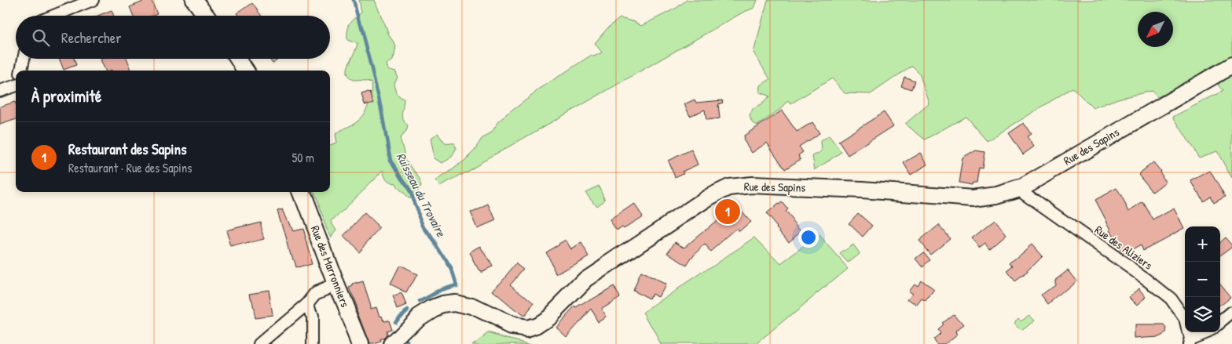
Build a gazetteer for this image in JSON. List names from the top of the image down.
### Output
{
  "streets": {
    "street": ["Rue des Sapins", "Rue des Aliziers", "Rue des Marronniers"]
  },
  "crossings": [
    ["Rue des Sapins", "Rue des Aliziers"]
  ],
  "water": ["Ruisseau du Trovaire"],
  "north": "bottom left",
  "page": {
    "search": "Rechercher",
    "heading": "À proximité",
    "list": [
      {
        "mark": "1",
        "name": "Restaurant des Sapins",
        "note": "Restaurant · Rue des Sapins",
        "value": "50 m"
      }
    ],
    "pins": "1",
    "map_buttons": ["+", "−"]
  }
}
